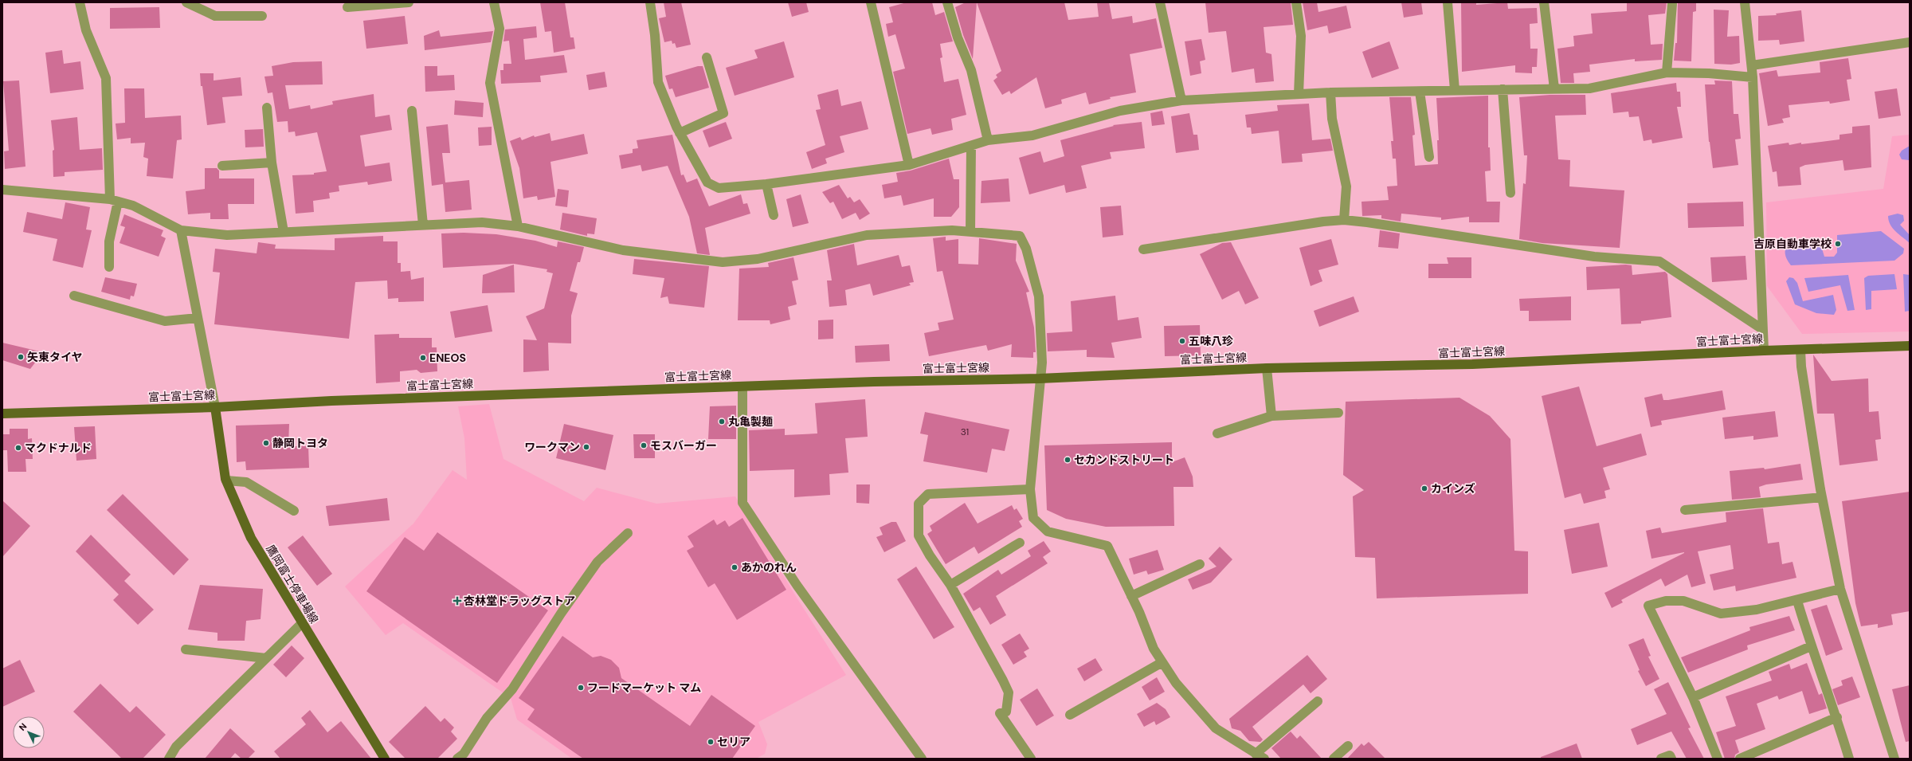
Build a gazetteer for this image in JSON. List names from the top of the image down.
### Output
{
  "streets": {
    "main road": ["富士富士宮線", "鷹岡富士停車場線"]
  },
  "crossings": [
    ["富士富士宮線", "鷹岡富士停車場線"]
  ],
  "places": {
    "other": [
      "吉原自動車学校",
      "五味八珍",
      "矢東タイヤ",
      "ENEOS",
      "丸亀製麺",
      "静岡トヨタ",
      "モスバーガー",
      "ワークマン",
      "マクドナルド",
      "セカンドストリート",
      "カインズ",
      "あかのれん",
      "フードマーケット マム",
      "セリア"
    ],
    "health": ["杏林堂ドラッグストア"]
  },
  "house_numbers": ["31"],
  "north": "top left"
}
